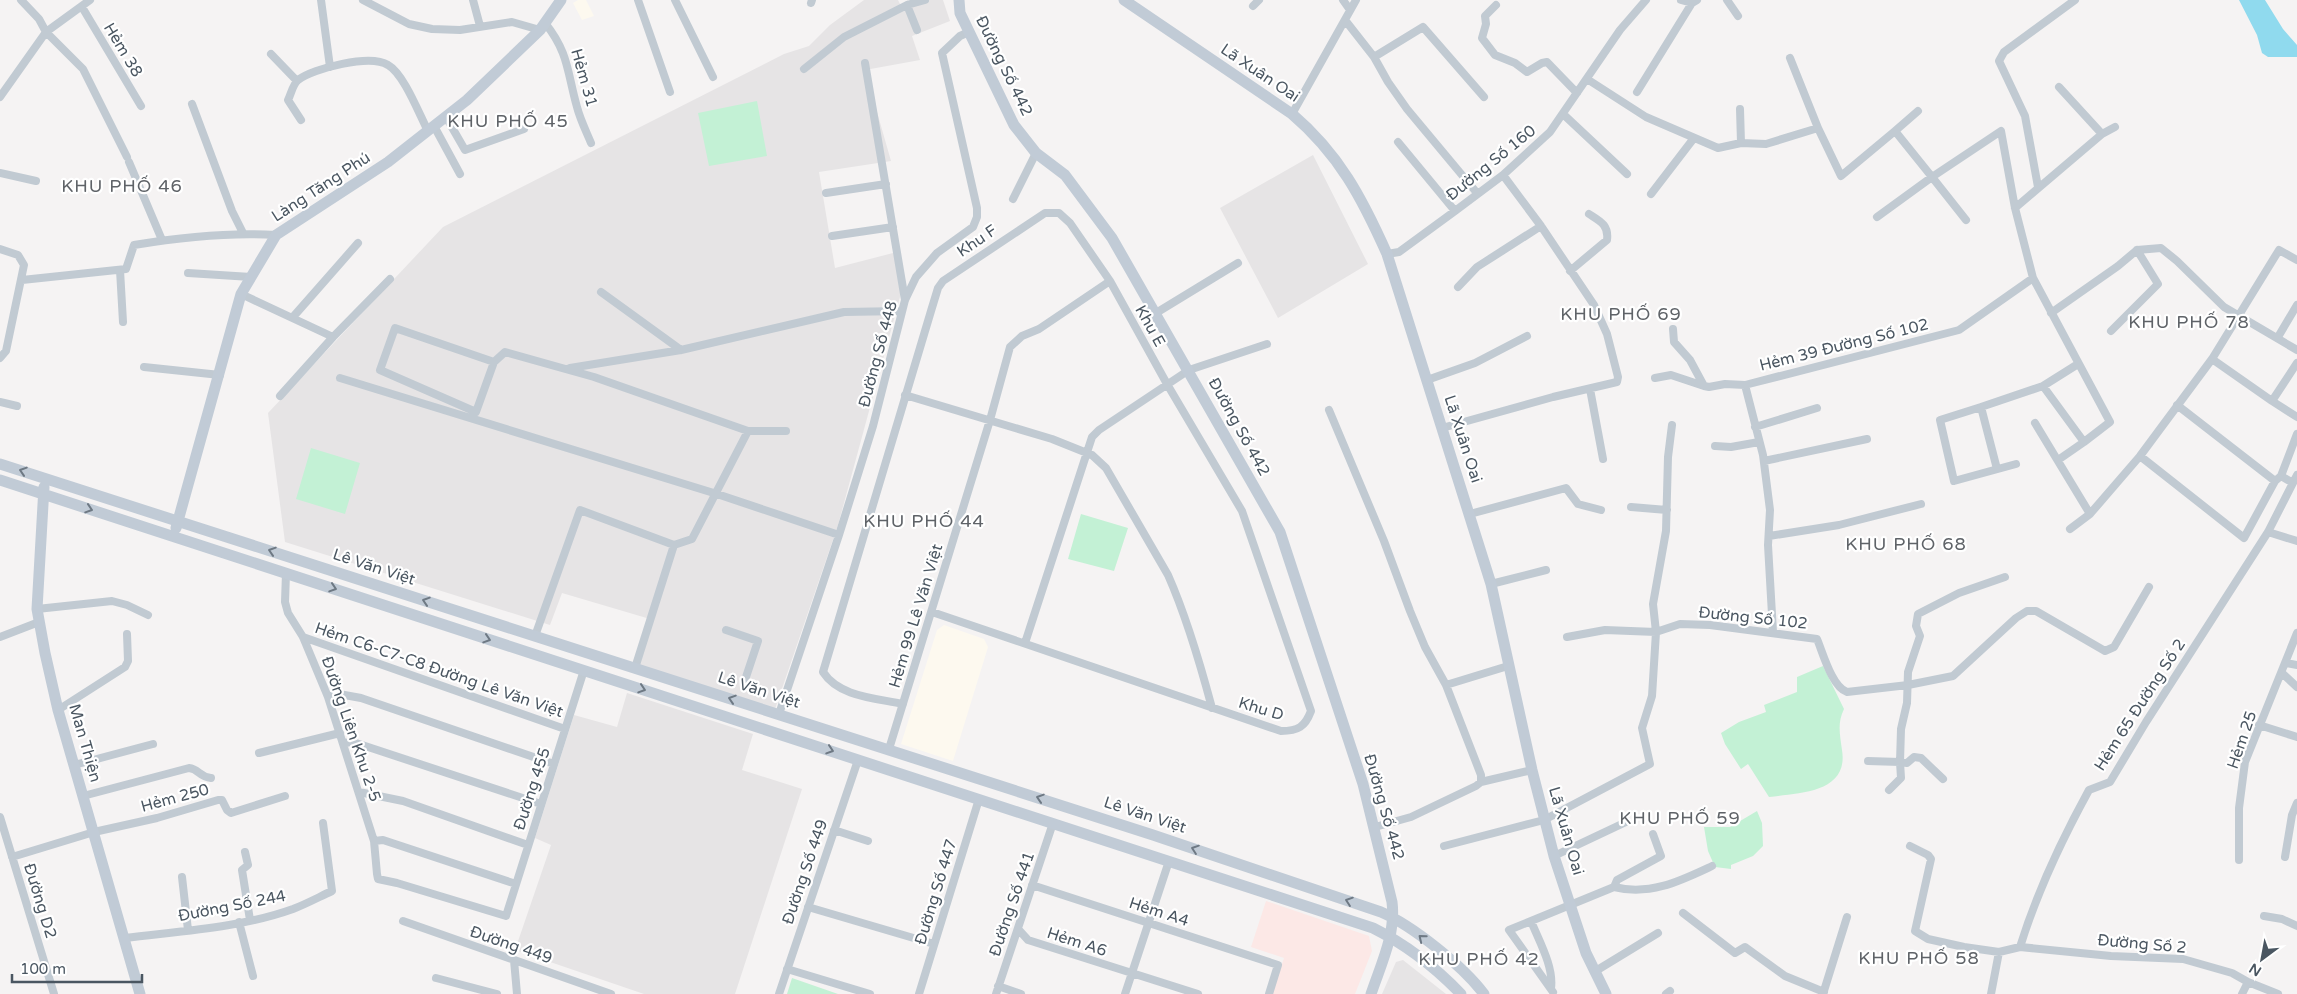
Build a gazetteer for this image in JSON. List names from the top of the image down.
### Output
{
  "streets": {
    "main road": [
      "Đường Số 442",
      "Lã Xuân Oai",
      "Làng Tăng Phú",
      "Lê Văn Việt",
      "Man Thiện"
    ],
    "street": [
      "Hẻm 38",
      "Hẻm 31",
      "Đường Số 160",
      "Khu F",
      "Khu E",
      "Hẻm 39 Đường Số 102",
      "Đường Số 448",
      "Hẻm 99 Lê Văn Việt",
      "Đường Số 102",
      "Hẻm C6-C7-C8 Đường Lê Văn Việt",
      "Hẻm 65 Đường Số 2",
      "Khu D",
      "Đường Liên Khu 2-5",
      "Hẻm 25",
      "Đường 455",
      "Hẻm 250",
      "Đường Số 449",
      "Đường Số 447",
      "Đường D2",
      "Đường Số 441",
      "Đường Số 244",
      "Hẻm A4",
      "Hẻm A6",
      "Đường Số 2",
      "Đường 449"
    ]
  },
  "crossings": [
    ["Đường Số 442", "Đường Số 448"],
    ["Đường Số 442", "Lê Văn Việt"],
    ["Lã Xuân Oai", "Đường Số 160"],
    ["Hẻm 31", "Làng Tăng Phú"],
    ["Làng Tăng Phú", "Lê Văn Việt"],
    ["Khu F", "Khu E"],
    ["Khu F", "Hẻm 99 Lê Văn Việt"],
    ["Khu E", "Hẻm 99 Lê Văn Việt"],
    ["Khu E", "Khu D"],
    ["Hẻm 39 Đường Số 102", "Đường Số 102"],
    ["Đường Số 448", "Lê Văn Việt"],
    ["Lê Văn Việt", "Hẻm 99 Lê Văn Việt"],
    ["Lê Văn Việt", "Đường Liên Khu 2-5"],
    ["Lê Văn Việt", "Man Thiện"],
    ["Lê Văn Việt", "Đường 455"],
    ["Lê Văn Việt", "Đường Số 449"],
    ["Lê Văn Việt", "Đường Số 447"],
    ["Lê Văn Việt", "Đường Số 441"],
    ["Hẻm C6-C7-C8 Đường Lê Văn Việt", "Đường Liên Khu 2-5"],
    ["Hẻm C6-C7-C8 Đường Lê Văn Việt", "Đường 455"],
    ["Hẻm 65 Đường Số 2", "Đường Số 2"],
    ["Đường Liên Khu 2-5", "Đường 455"],
    ["Man Thiện", "Hẻm 250"],
    ["Man Thiện", "Đường Số 244"],
    ["Đường Số 441", "Hẻm A4"],
    ["Đường Số 441", "Hẻm A6"]
  ],
  "districts": [
    "KHU PHỐ 45",
    "KHU PHỐ 46",
    "KHU PHỐ 69",
    "KHU PHỐ 78",
    "KHU PHỐ 44",
    "KHU PHỐ 68",
    "KHU PHỐ 59",
    "KHU PHỐ 58",
    "KHU PHỐ 42"
  ],
  "scale_bar": "100 m",
  "north": "bottom left"
}
